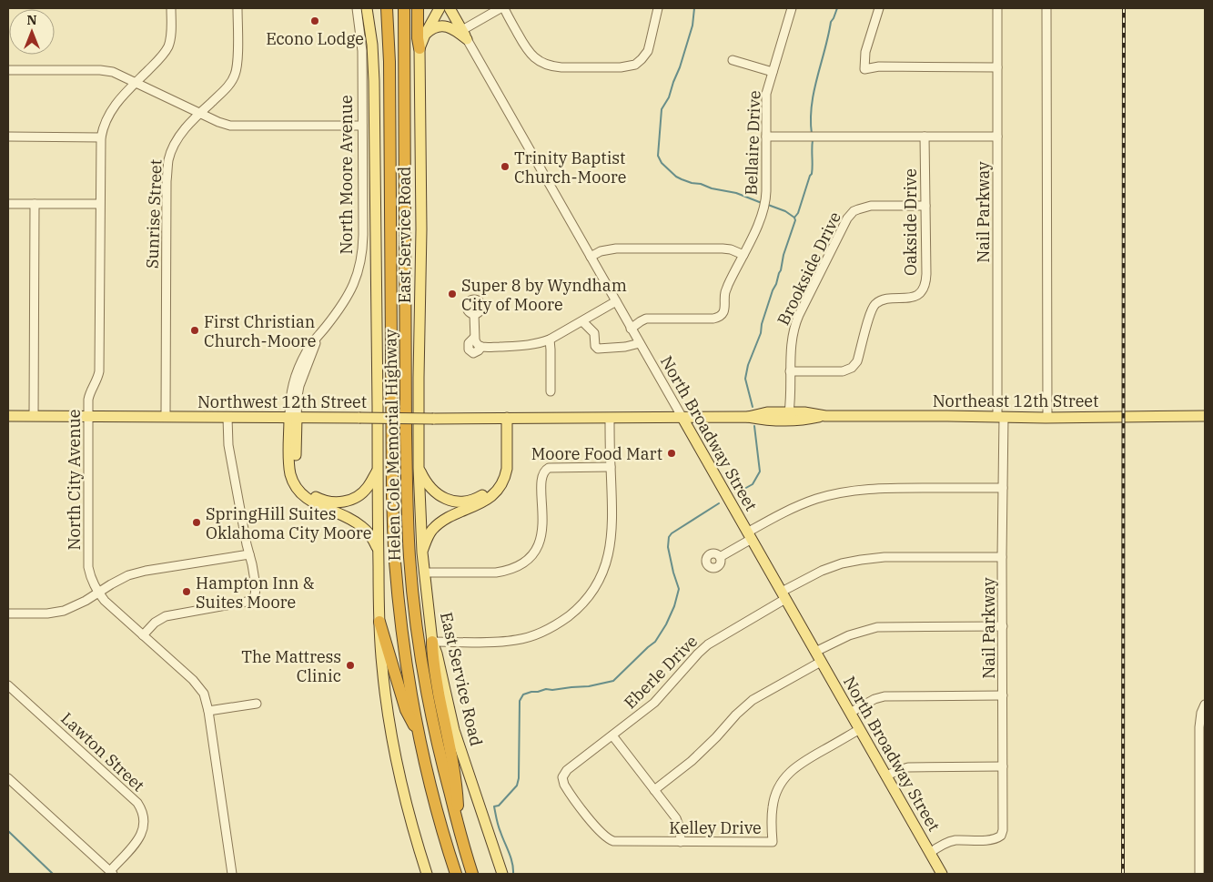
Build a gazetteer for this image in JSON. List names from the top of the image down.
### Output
{
  "streets": {
    "highway": ["Helen Cole Memorial Highway"],
    "main road": [
      "East Service Road",
      "Northeast 12th Street",
      "Northwest 12th Street",
      "North Broadway Street"
    ],
    "street": [
      "Bellaire Drive",
      "North Moore Avenue",
      "Nail Parkway",
      "Sunrise Street",
      "Oakside Drive",
      "Brookside Drive",
      "North City Avenue",
      "Eberle Drive",
      "Lawton Street",
      "Kelley Drive"
    ]
  },
  "crossings": [
    ["Bellaire Drive", "North Broadway Street"],
    ["North Moore Avenue", "Northwest 12th Street"],
    ["Nail Parkway", "Northeast 12th Street"],
    ["Nail Parkway", "North Broadway Street"],
    ["Nail Parkway", "Eberle Drive"],
    ["Sunrise Street", "Northwest 12th Street"],
    ["Oakside Drive", "Brookside Drive"],
    ["Brookside Drive", "Northeast 12th Street"],
    ["Northeast 12th Street", "Northwest 12th Street"],
    ["Northwest 12th Street", "North Broadway Street"],
    ["Northwest 12th Street", "North City Avenue"],
    ["North Broadway Street", "Eberle Drive"],
    ["North Broadway Street", "Kelley Drive"],
    ["Eberle Drive", "Kelley Drive"]
  ],
  "places": [
    "Econo Lodge",
    "Trinity Baptist Church-Moore",
    "Super 8 by Wyndham City of Moore",
    "First Christian Church-Moore",
    "Moore Food Mart",
    "SpringHill Suites Oklahoma City Moore",
    "Hampton Inn & Suites Moore",
    "The Mattress Clinic"
  ],
  "north": "top"
}
